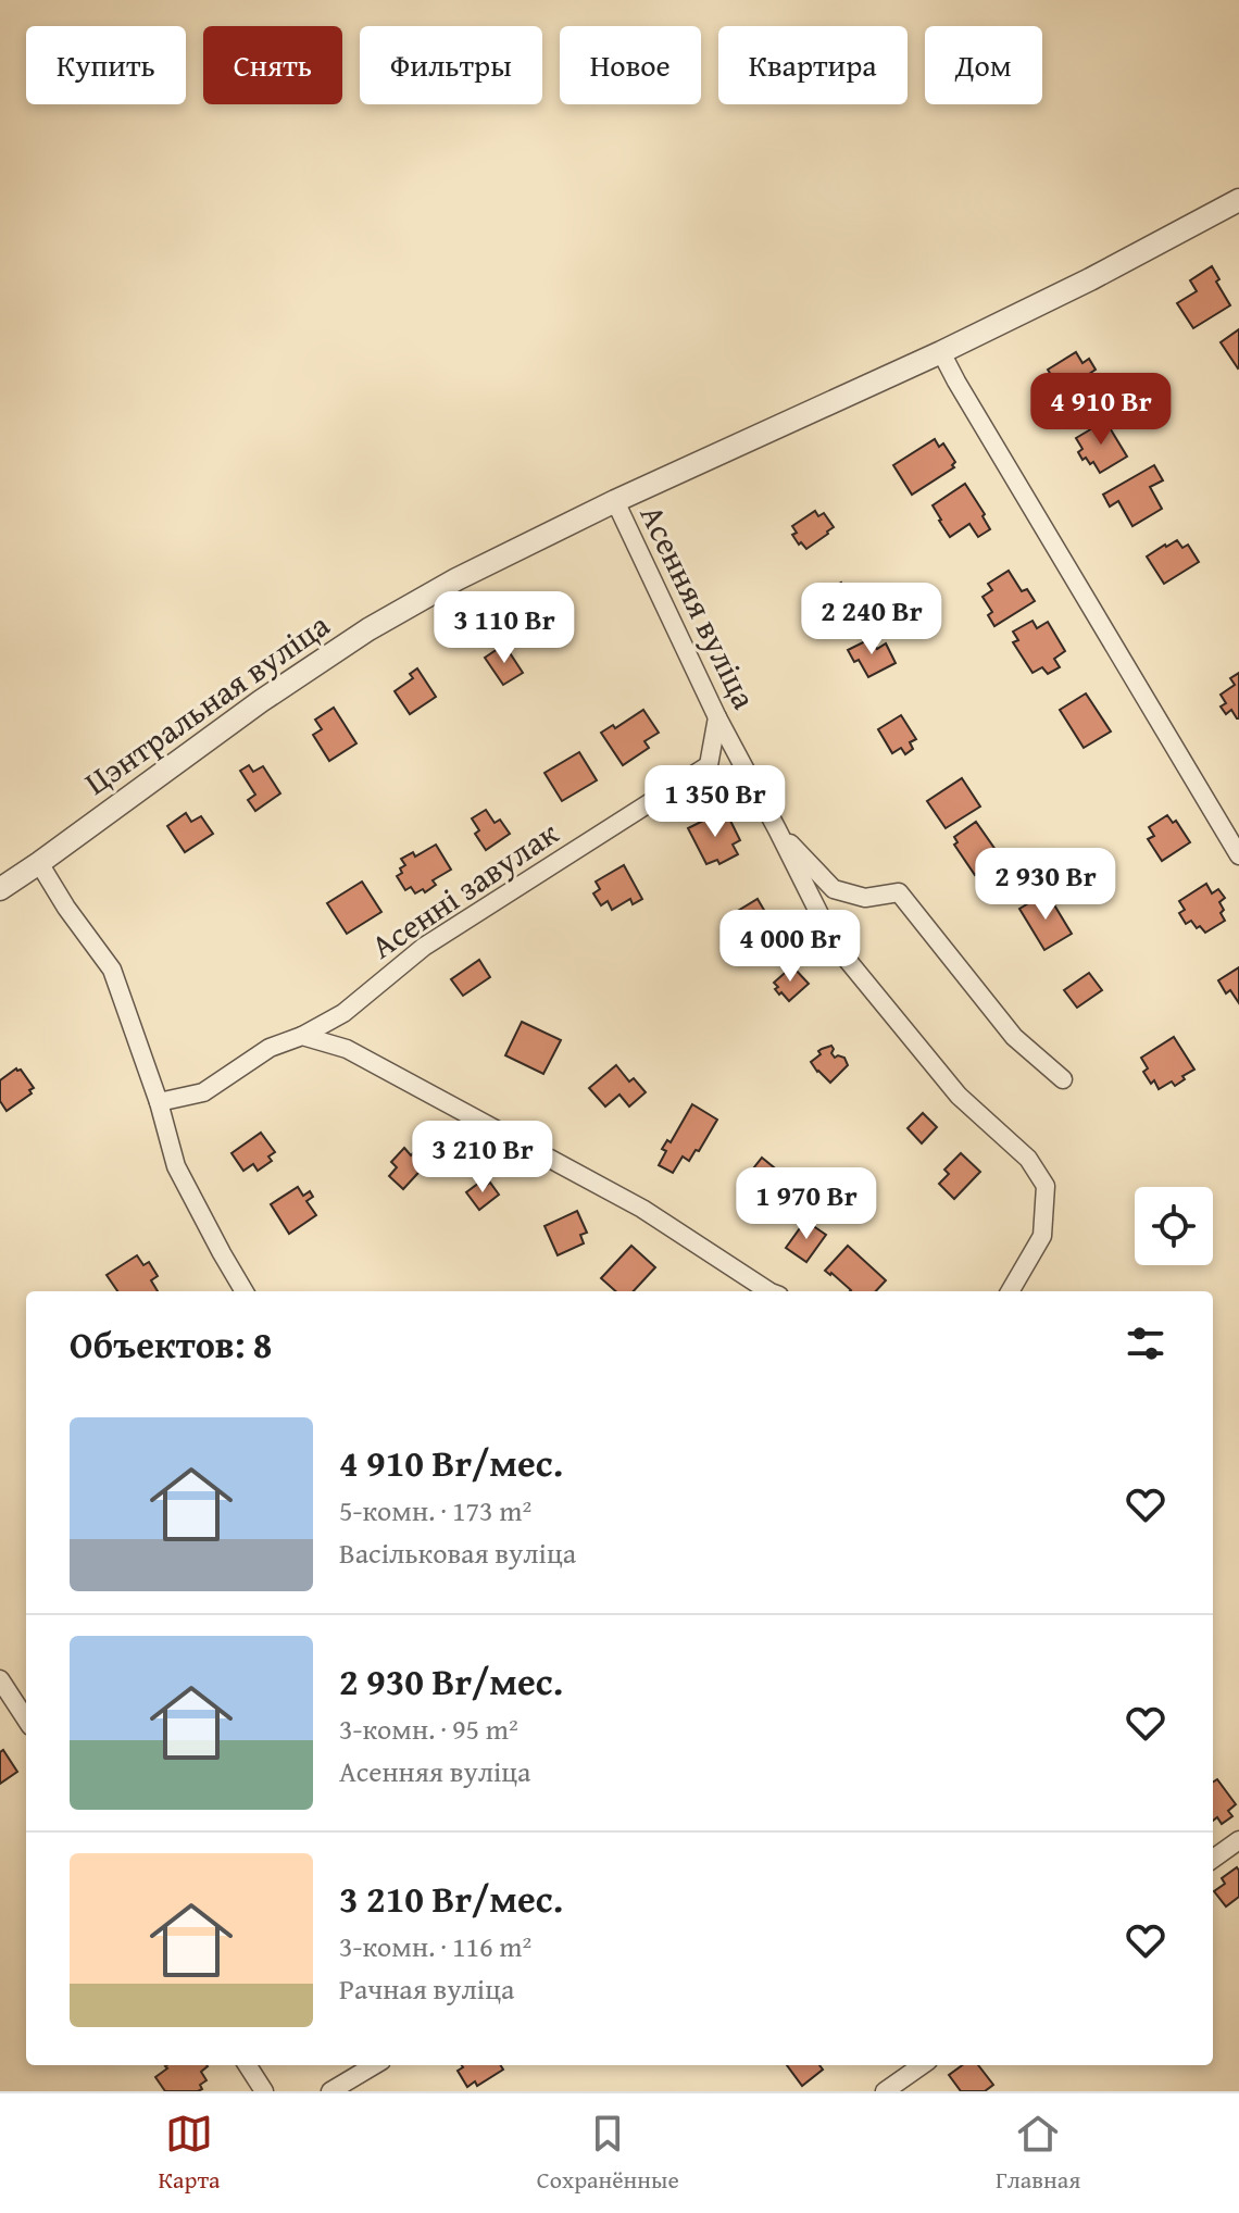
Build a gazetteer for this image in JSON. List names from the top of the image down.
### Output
{
  "streets": {
    "street": ["Асенняя вуліца", "Цэнтральная вуліца", "Асенні завулак"]
  },
  "crossings": [
    ["Асенняя вуліца", "Цэнтральная вуліца"],
    ["Асенняя вуліца", "Асенні завулак"]
  ],
  "page": {
    "chip": [
      "Купить",
      "Снять",
      "Фильтры",
      "Новое",
      "Квартира",
      "Дом"
    ],
    "price": [
      "4 910 Br",
      "2 240 Br",
      "3 110 Br",
      "1 350 Br",
      "2 930 Br",
      "4 000 Br",
      "3 210 Br",
      "1 970 Br"
    ],
    "heading": "Объектов: 8",
    "list": [
      {
        "name": "4 910 Br/мес.",
        "note": "5-комн. · 173 m² · Васільковая вуліца"
      },
      {
        "name": "2 930 Br/мес.",
        "note": "3-комн. · 95 m² · Асенняя вуліца"
      },
      {
        "name": "3 210 Br/мес.",
        "note": "3-комн. · 116 m² · Рачная вуліца"
      }
    ],
    "tabs": ["Карта", "Сохранённые", "Главная"]
  }
}
